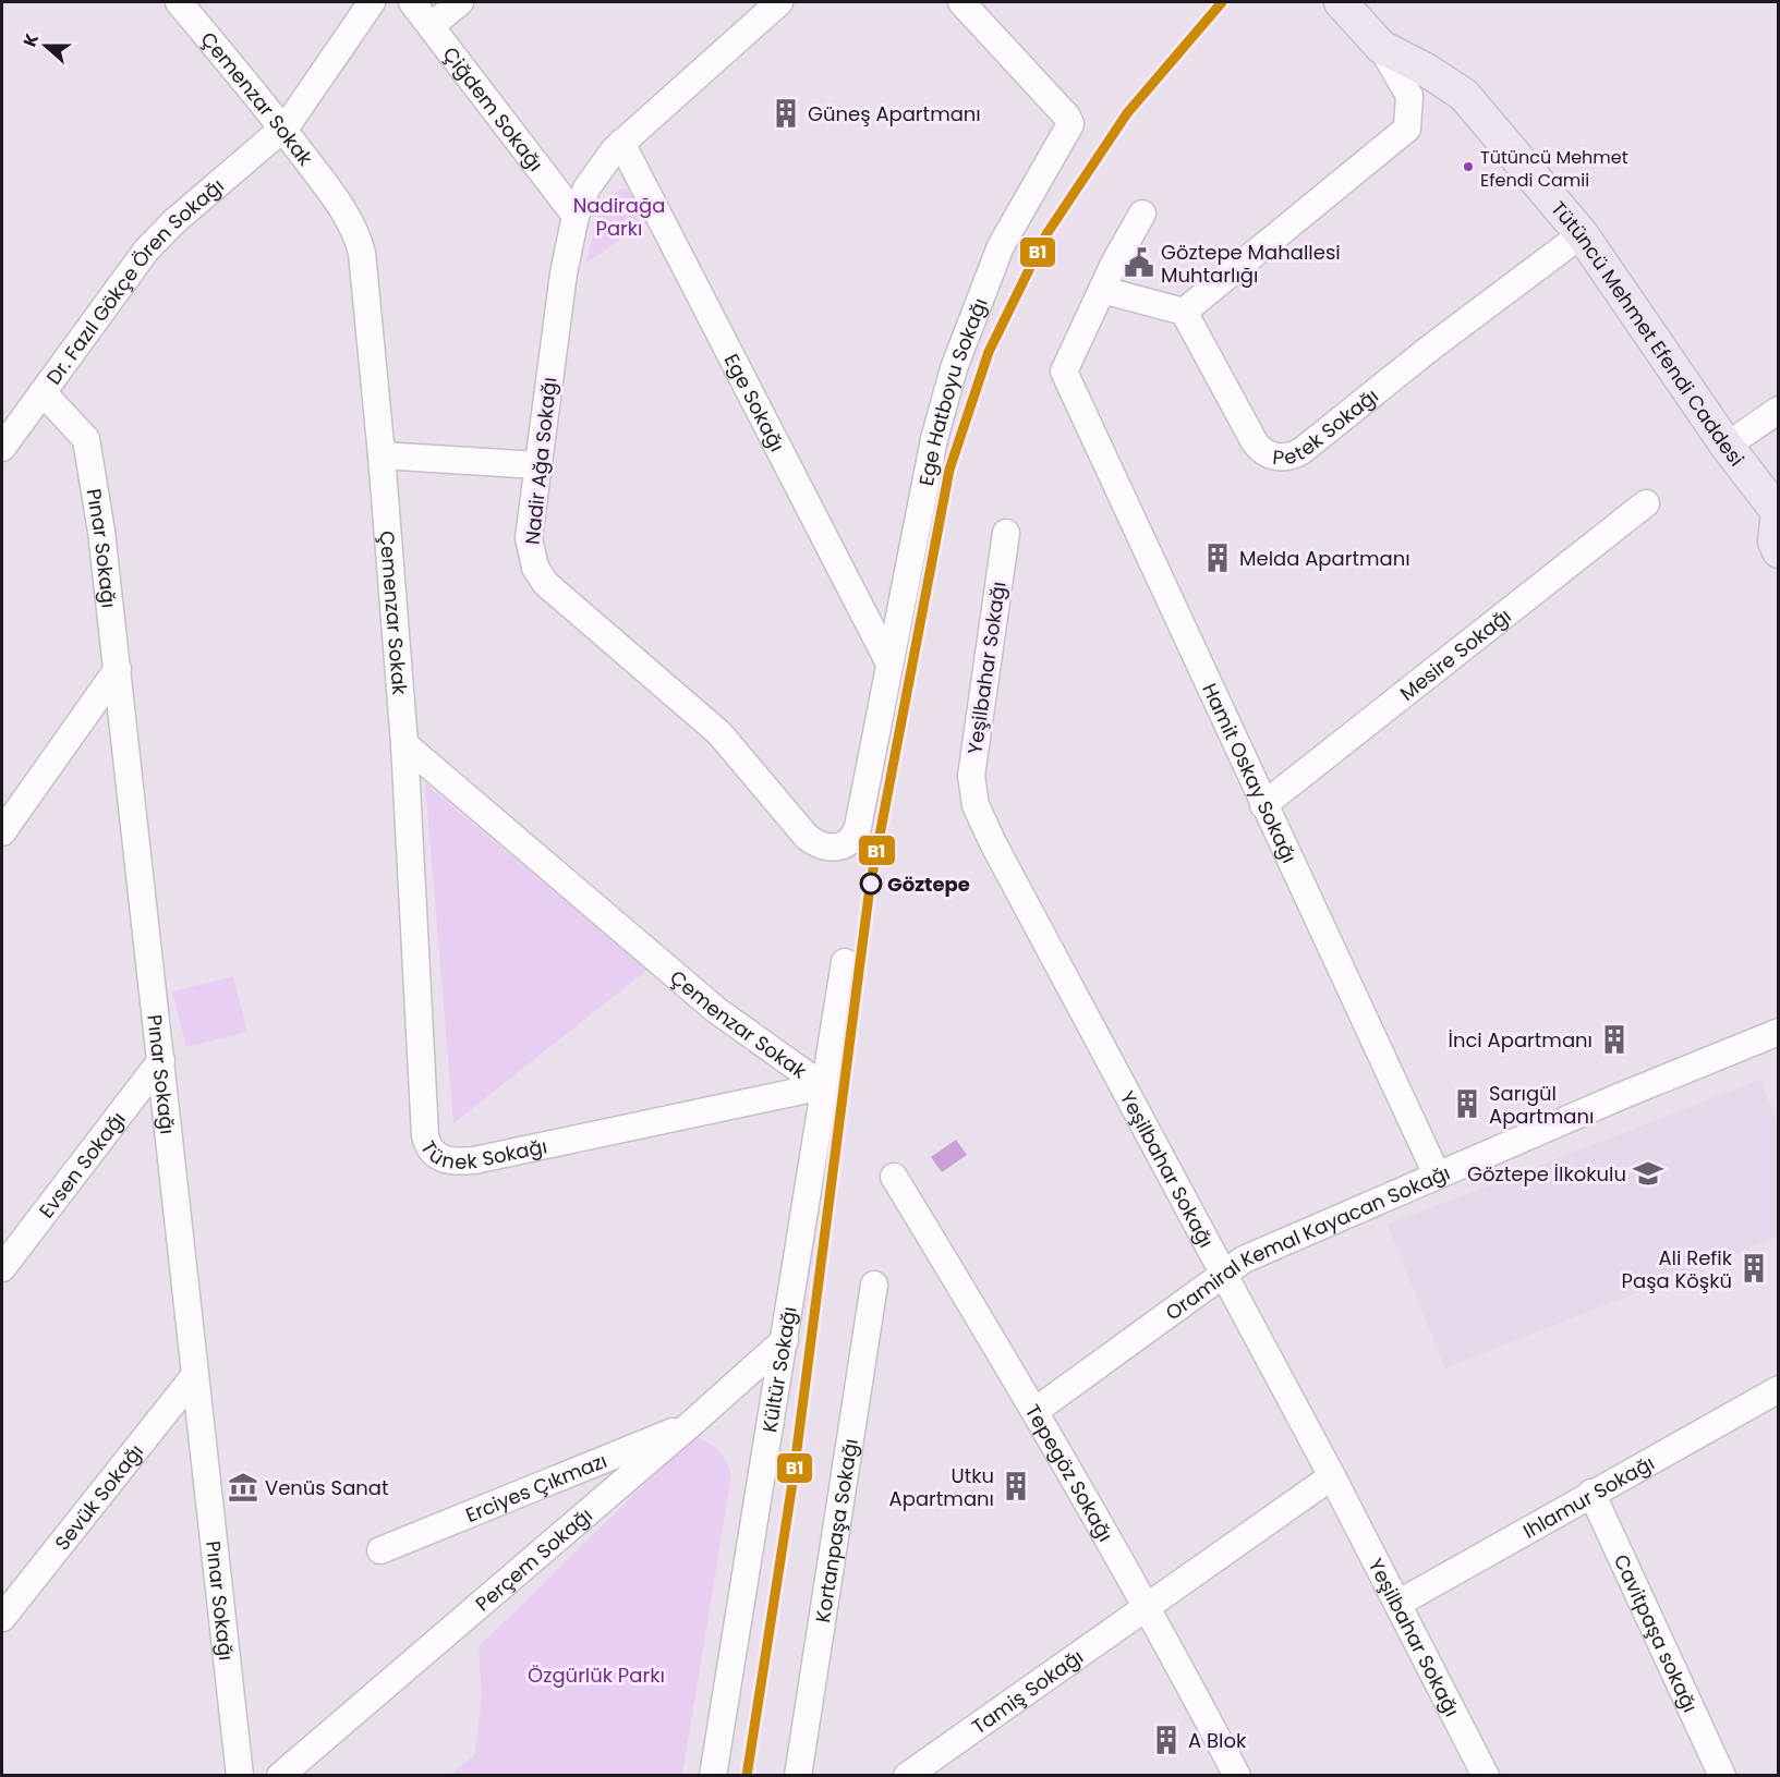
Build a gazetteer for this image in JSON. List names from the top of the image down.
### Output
{
  "streets": {
    "main road": ["Tütüncü Mehmet Efendi Caddesi"],
    "street": [
      "Çemenzar Sokak",
      "Çiğdem Sokağı",
      "Dr. Fazıl Gökçe Ören Sokağı",
      "Ege Hatboyu Sokağı",
      "Ege Sokağı",
      "Petek Sokağı",
      "Nadir Ağa Sokağı",
      "Pınar Sokağı",
      "Mesire Sokağı",
      "Yeşilbahar Sokağı",
      "Hamit Oskay Sokağı",
      "Tünek Sokağı",
      "Evsen Sokağı",
      "Oramiral Kemal Kayacan Sokağı",
      "Kültür Sokağı",
      "Tepegöz Sokağı",
      "Erciyes Çıkmazı",
      "Sevük Sokağı",
      "Ihlamur Sokağı",
      "Kortanpaşa Sokağı",
      "Perçem Sokağı",
      "Cavitpaşa sokağı",
      "Tamiş Sokağı"
    ]
  },
  "crossings": [
    ["Çemenzar Sokak", "Dr. Fazıl Gökçe Ören Sokağı"],
    ["Çemenzar Sokak", "Tünek Sokağı"],
    ["Çemenzar Sokak", "Kültür Sokağı"],
    ["Çiğdem Sokağı", "Nadir Ağa Sokağı"],
    ["Dr. Fazıl Gökçe Ören Sokağı", "Pınar Sokağı"],
    ["Tütüncü Mehmet Efendi Caddesi", "Petek Sokağı"],
    ["Ege Hatboyu Sokağı", "Ege Sokağı"],
    ["Ege Hatboyu Sokağı", "Nadir Ağa Sokağı"],
    ["Ege Sokağı", "Nadir Ağa Sokağı"],
    ["Pınar Sokağı", "Evsen Sokağı"],
    ["Pınar Sokağı", "Sevük Sokağı"],
    ["Mesire Sokağı", "Hamit Oskay Sokağı"],
    ["Yeşilbahar Sokağı", "Oramiral Kemal Kayacan Sokağı"],
    ["Yeşilbahar Sokağı", "Ihlamur Sokağı"],
    ["Yeşilbahar Sokağı", "Tamiş Sokağı"],
    ["Hamit Oskay Sokağı", "Oramiral Kemal Kayacan Sokağı"],
    ["Tünek Sokağı", "Kültür Sokağı"],
    ["Oramiral Kemal Kayacan Sokağı", "Tepegöz Sokağı"],
    ["Kültür Sokağı", "Perçem Sokağı"],
    ["Tepegöz Sokağı", "Tamiş Sokağı"],
    ["Erciyes Çıkmazı", "Perçem Sokağı"],
    ["Ihlamur Sokağı", "Cavitpaşa sokağı"]
  ],
  "parks": ["Nadirağa Parkı", "Özgürlük Parkı"],
  "places": {
    "building": [
      "Güneş Apartmanı",
      "Melda Apartmanı",
      "İnci Apartmanı",
      "Sarıgül Apartmanı",
      "Ali Refik Paşa Köşkü",
      "Utku Apartmanı",
      "A Blok"
    ],
    "other": ["Tütüncü Mehmet Efendi Camii", "Göztepe"],
    "public building": ["Göztepe Mahallesi Muhtarlığı"],
    "school or university": ["Göztepe İlkokulu"],
    "museum": ["Venüs Sanat"]
  },
  "lines": ["transit line B1"],
  "north": "left"
}
